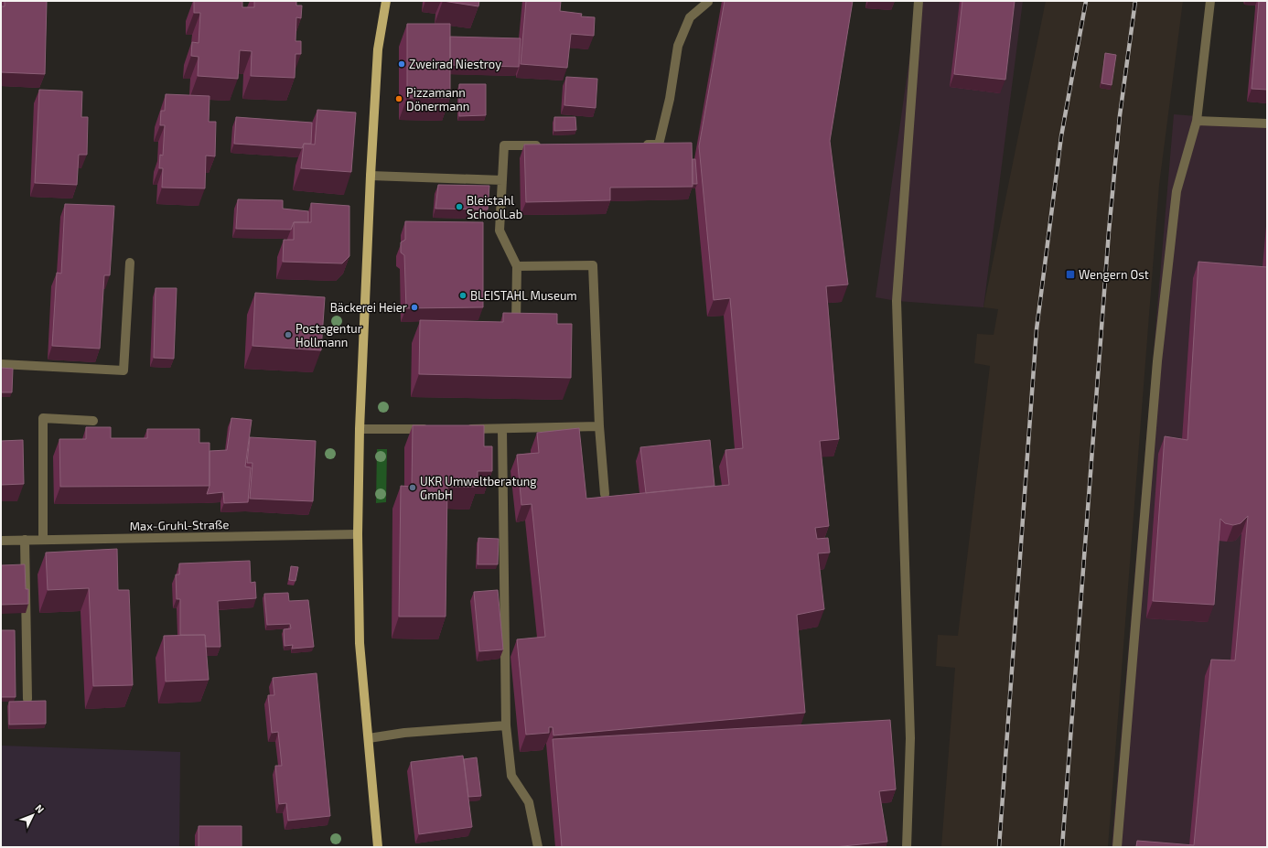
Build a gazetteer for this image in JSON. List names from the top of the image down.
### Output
{
  "streets": {
    "street": ["Max-Gruhl-Straße"]
  },
  "places": {
    "other": [
      "Zweirad Niestroy",
      "Pizzamann Dönermann",
      "Bleistahl SchoolLab",
      "BLEISTAHL Museum",
      "Bäckerei Heier",
      "Postagentur Hollmann",
      "UKR Umweltberatung GmbH"
    ],
    "transit": ["Wengern Ost"]
  },
  "north": "top right"
}
